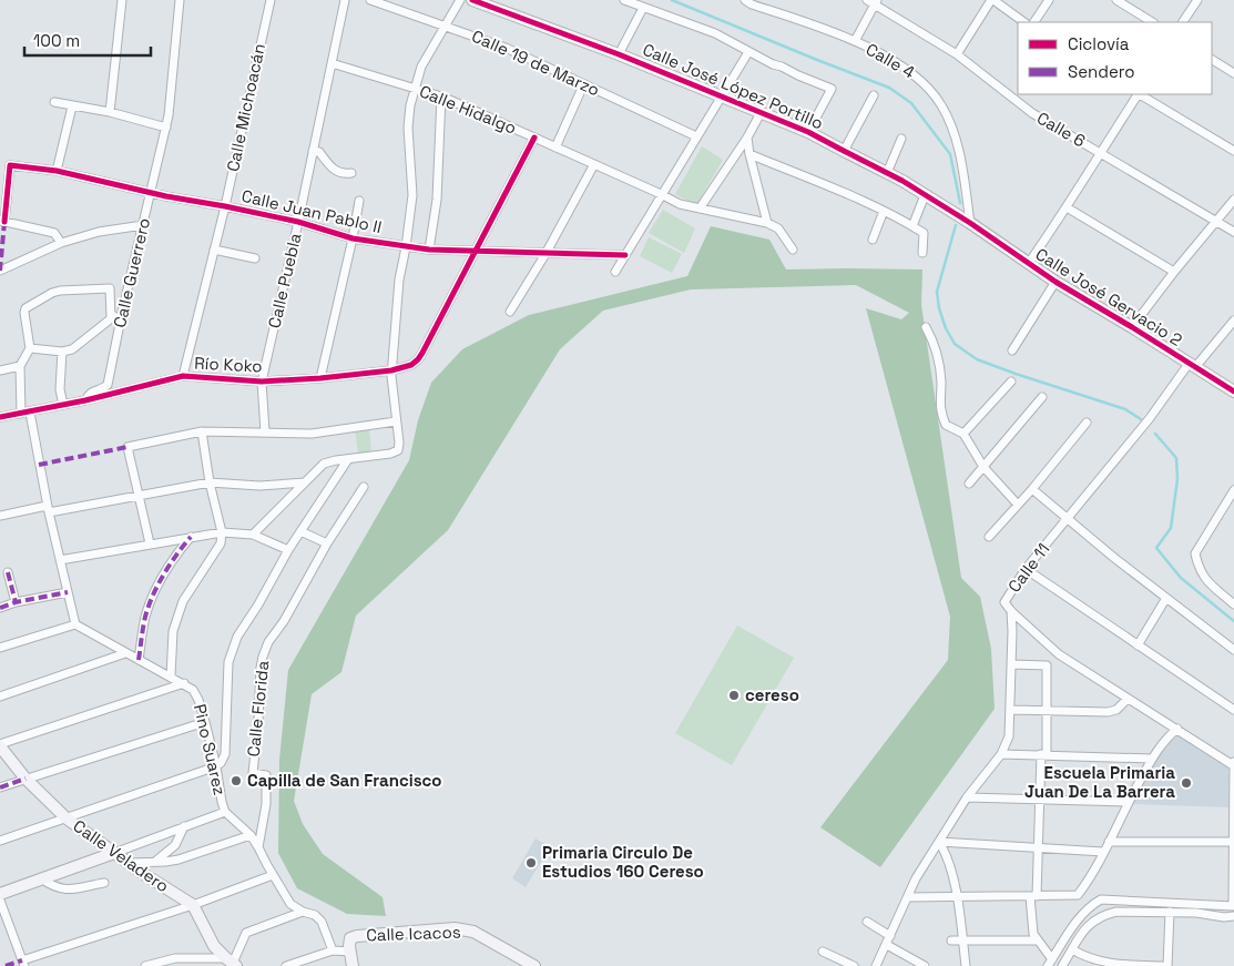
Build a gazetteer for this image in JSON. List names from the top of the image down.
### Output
{
  "streets": {
    "street": [
      "Calle 4",
      "Calle 19 de Marzo",
      "Calle José López Portillo",
      "Calle Michoacán",
      "Calle Hidalgo",
      "Calle 6",
      "Calle Juan Pablo II",
      "Calle Guerrero",
      "Calle Puebla",
      "Calle José Gervacio 2",
      "Río Koko",
      "Calle 11",
      "Calle Florida",
      "Pino Suarez",
      "Calle Veladero",
      "Calle Icacos"
    ]
  },
  "crossings": [
    ["Calle 4", "Calle José López Portillo"],
    ["Calle 4", "Calle José Gervacio 2"],
    ["Calle José López Portillo", "Calle José Gervacio 2"],
    ["Calle Michoacán", "Calle Juan Pablo II"],
    ["Calle Michoacán", "Río Koko"],
    ["Calle Hidalgo", "Calle Puebla"],
    ["Calle Hidalgo", "Río Koko"],
    ["Calle Juan Pablo II", "Calle Guerrero"],
    ["Calle Juan Pablo II", "Calle Puebla"],
    ["Calle Juan Pablo II", "Río Koko"],
    ["Calle Guerrero", "Río Koko"],
    ["Calle Puebla", "Río Koko"],
    ["Calle José Gervacio 2", "Calle 11"],
    ["Calle Florida", "Pino Suarez"]
  ],
  "places": [
    "cereso",
    "Capilla de San Francisco",
    "Escuela Primaria Juan De La Barrera",
    "Primaria Circulo De Estudios 160 Cereso"
  ],
  "legend": ["Ciclovía", "Sendero"],
  "scale_bar": "100 m"
}
